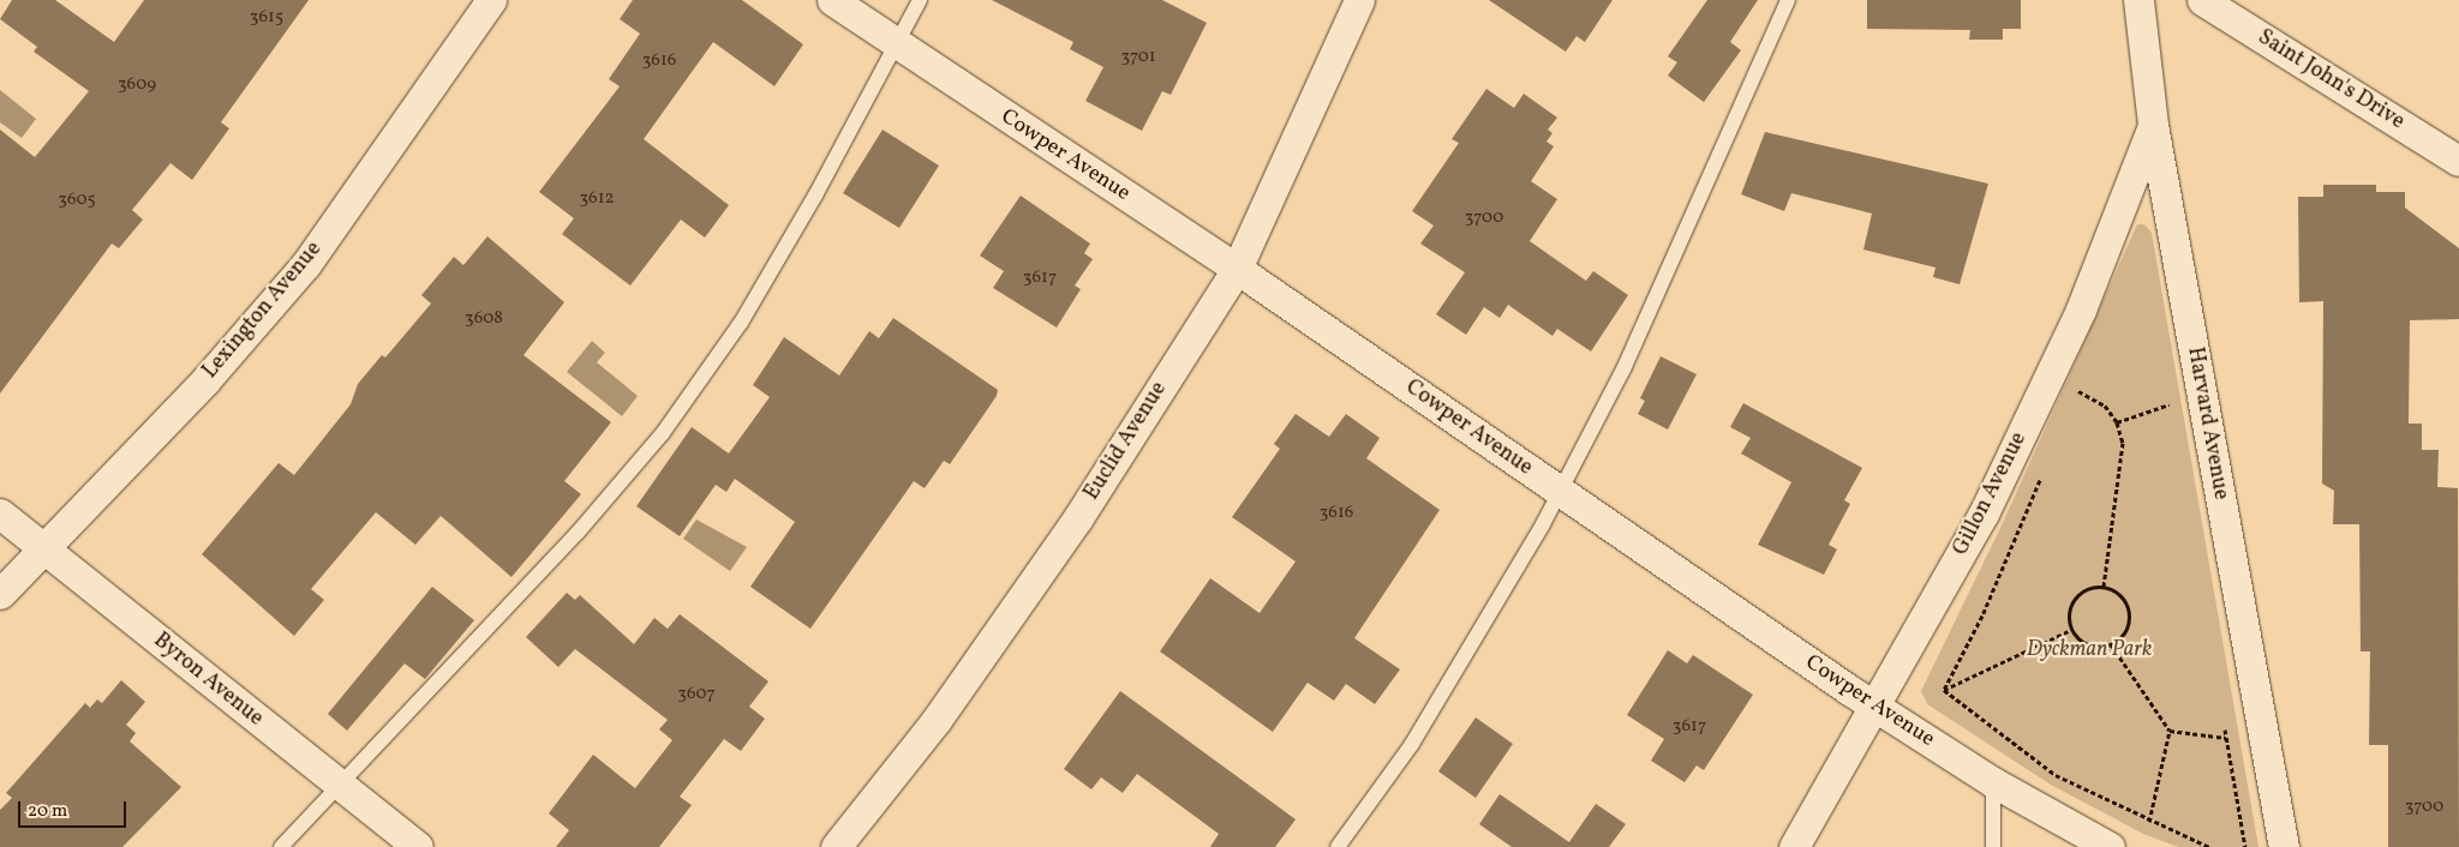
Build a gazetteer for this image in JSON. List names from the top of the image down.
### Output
{
  "streets": {
    "street": [
      "Saint John's Drive",
      "Cowper Avenue",
      "Lexington Avenue",
      "Harvard Avenue",
      "Euclid Avenue",
      "Gillon Avenue",
      "Byron Avenue"
    ]
  },
  "crossings": [
    ["Cowper Avenue", "Euclid Avenue"],
    ["Cowper Avenue", "Gillon Avenue"],
    ["Lexington Avenue", "Byron Avenue"],
    ["Harvard Avenue", "Gillon Avenue"]
  ],
  "parks": ["Dyckman Park"],
  "house_numbers": [
    "3615",
    "3701",
    "3616",
    "3609",
    "3612",
    "3605",
    "3700",
    "3617",
    "3608",
    "3616",
    "3607",
    "3617",
    "3700"
  ],
  "scale_bar": "20 m"
}
